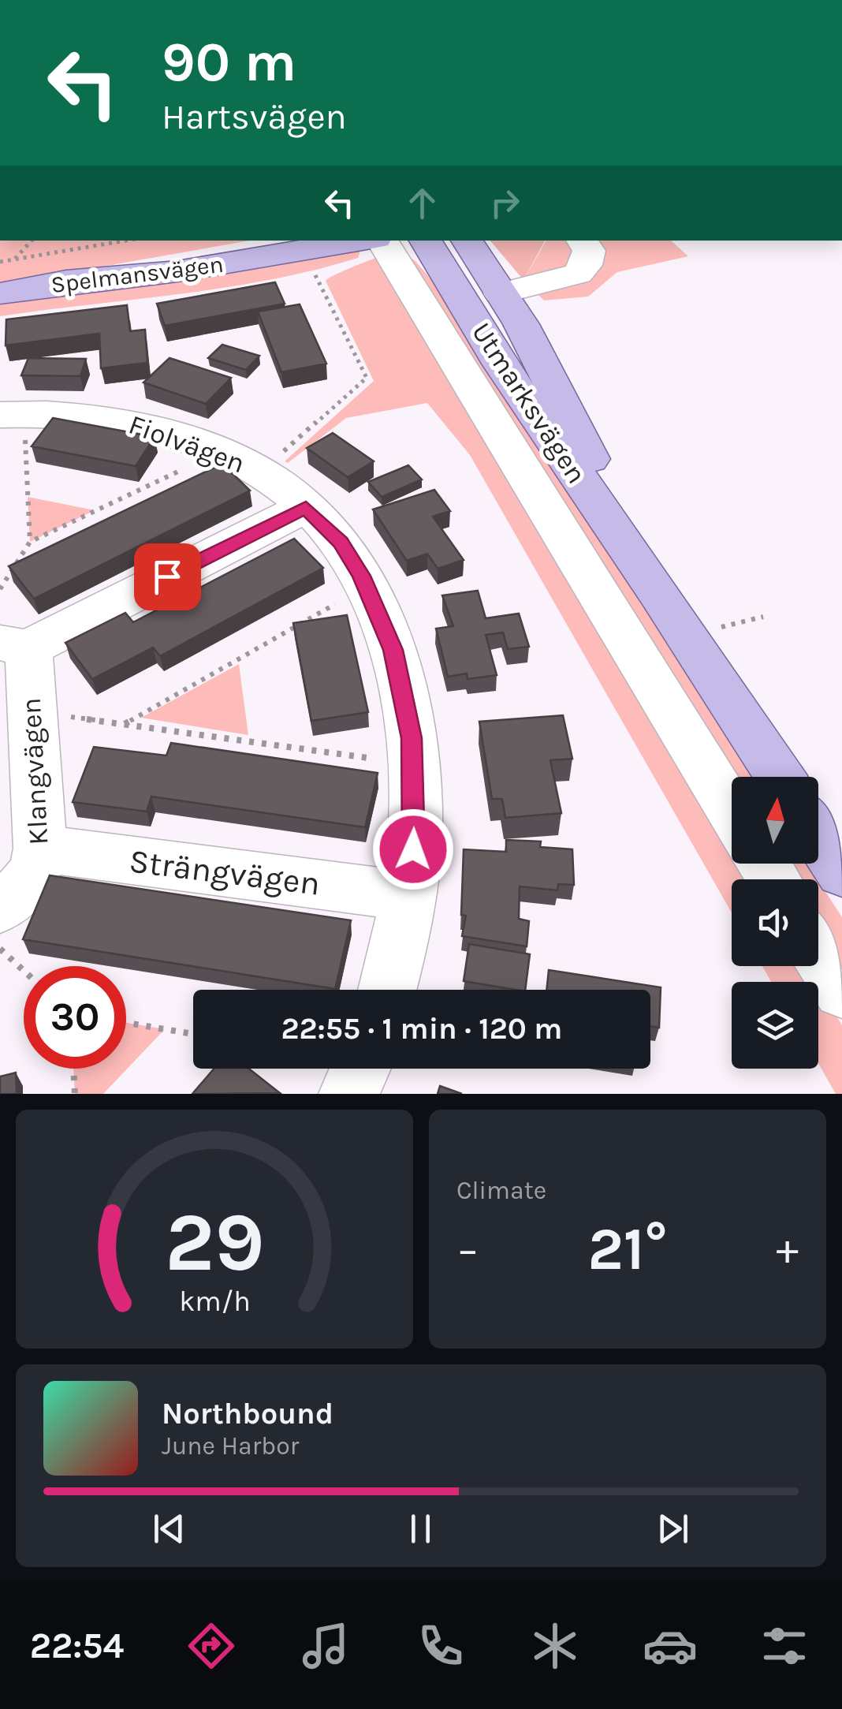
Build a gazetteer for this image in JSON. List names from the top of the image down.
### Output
{
  "streets": {
    "main road": ["Spelmansvägen", "Utmarksvägen"],
    "street": ["Fiolvägen", "Klangvägen", "Strängvägen"]
  },
  "crossings": [
    ["Fiolvägen", "Strängvägen"],
    ["Klangvägen", "Strängvägen"]
  ],
  "north": "top",
  "page": {
    "turn": ["90 m", "Hartsvägen"],
    "limit": "30",
    "trip": "22:55 · 1 min · 120 m",
    "tile": "Climate",
    "heat": ["−", "21°", "+"],
    "song": ["Northbound", "June Harbor"],
    "tabs": "22:54",
    "gauge": ["29", "km/h"]
  }
}
